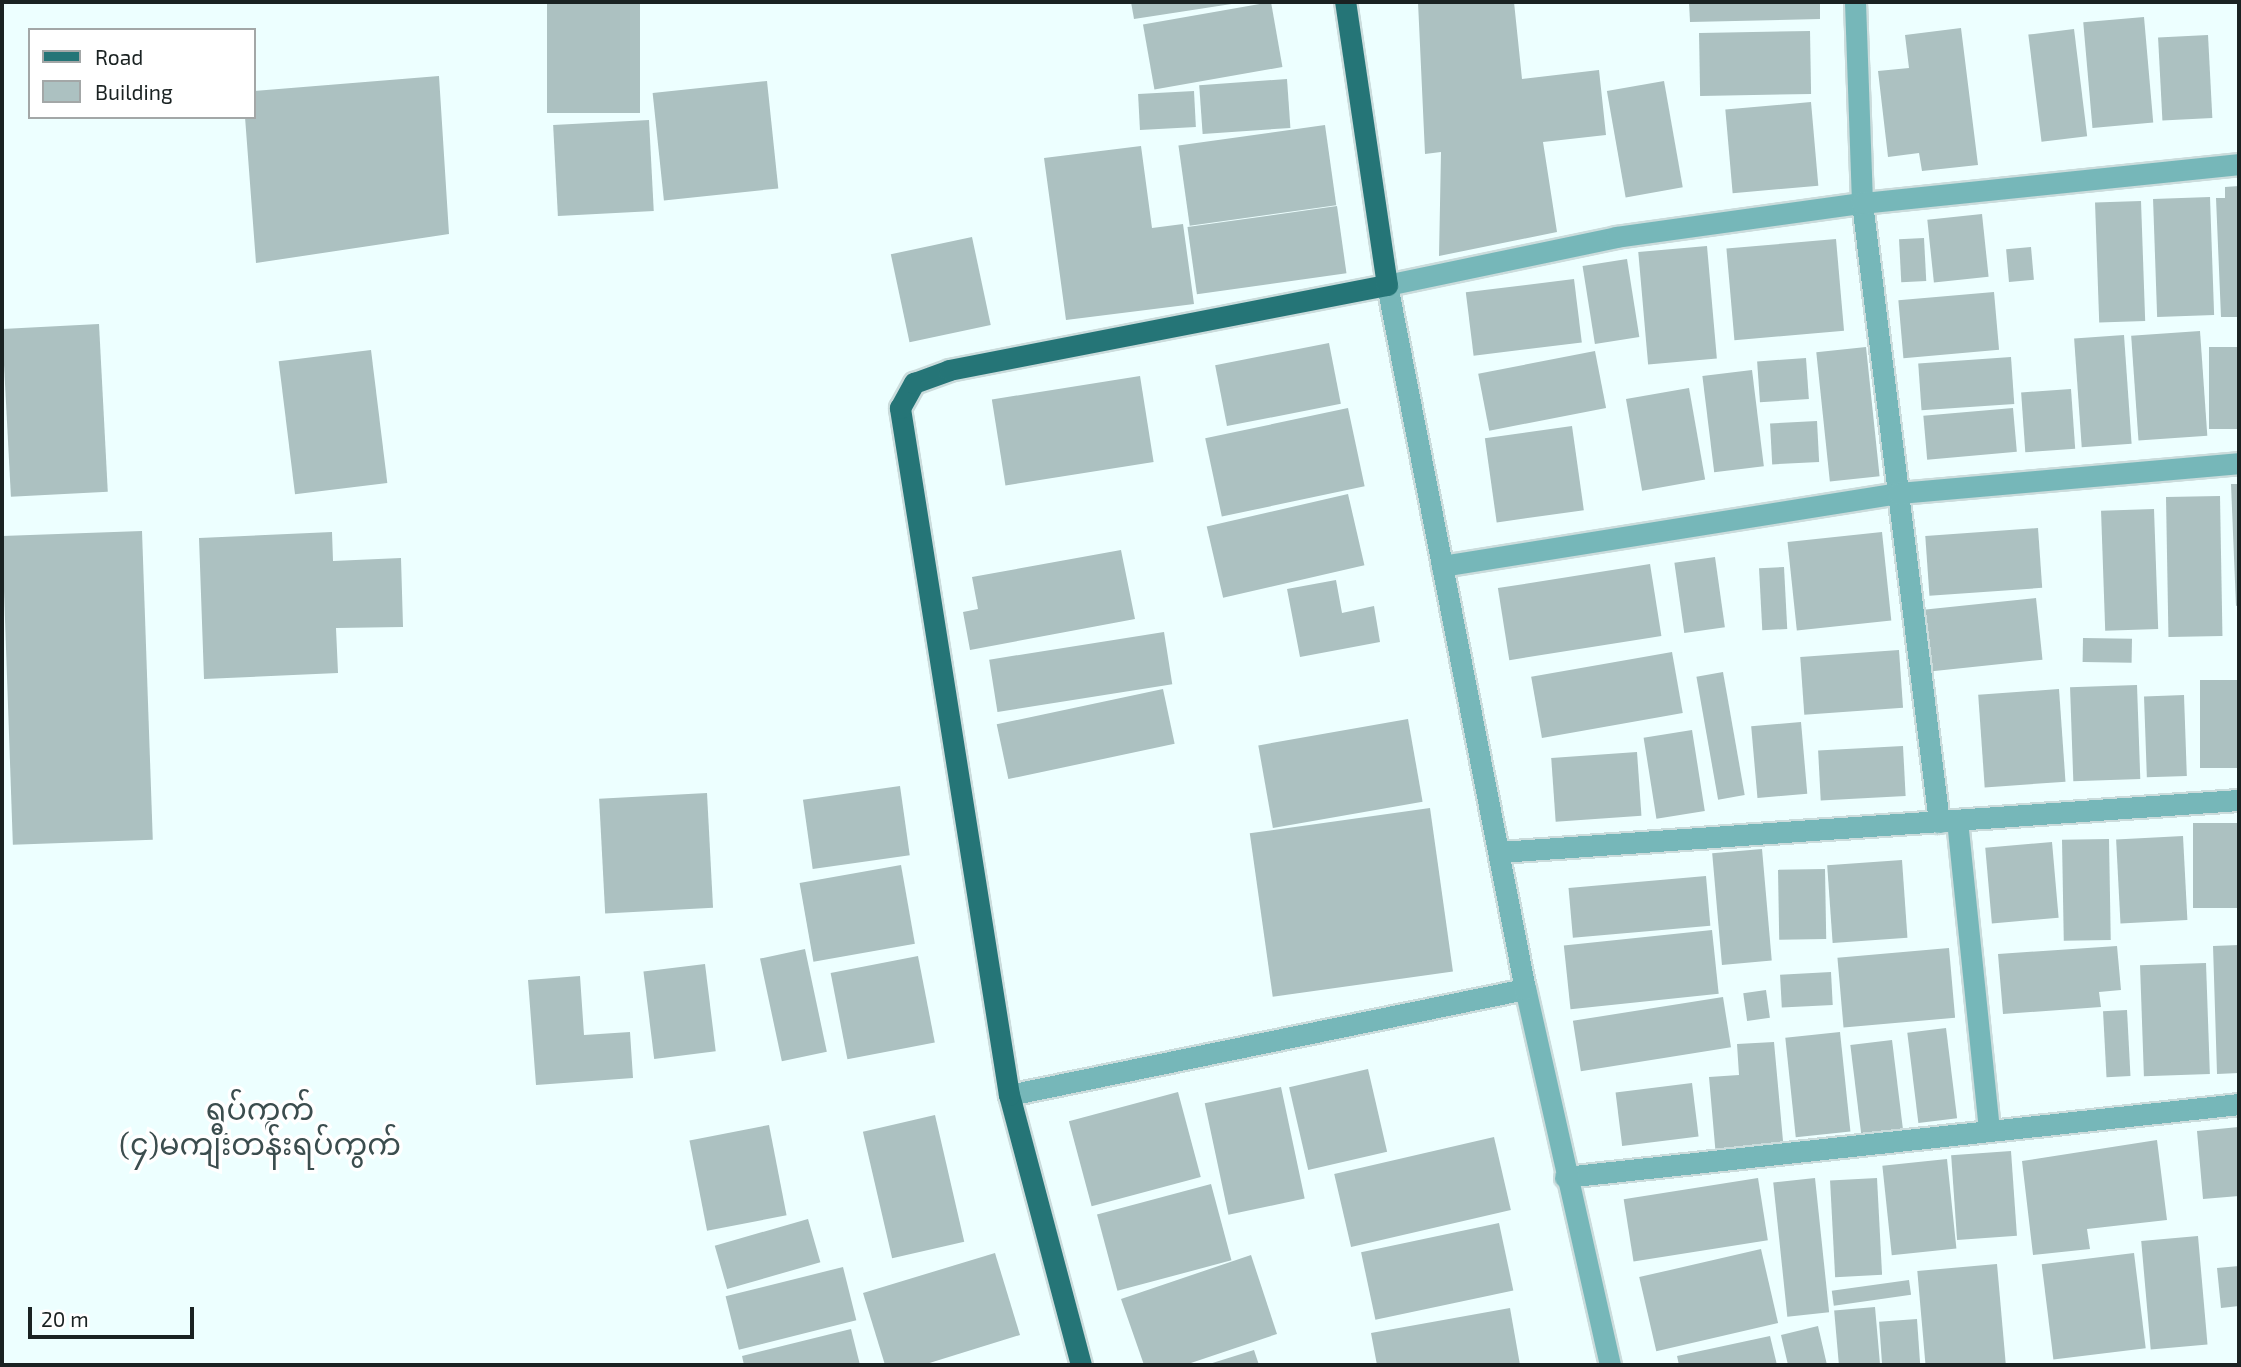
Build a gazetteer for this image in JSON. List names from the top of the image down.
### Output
{
  "districts": ["ရပ်ကွက် (၄)မကျီးတန်းရပ်ကွက်"],
  "legend": ["Road", "Building"],
  "scale_bar": "20 m"
}
